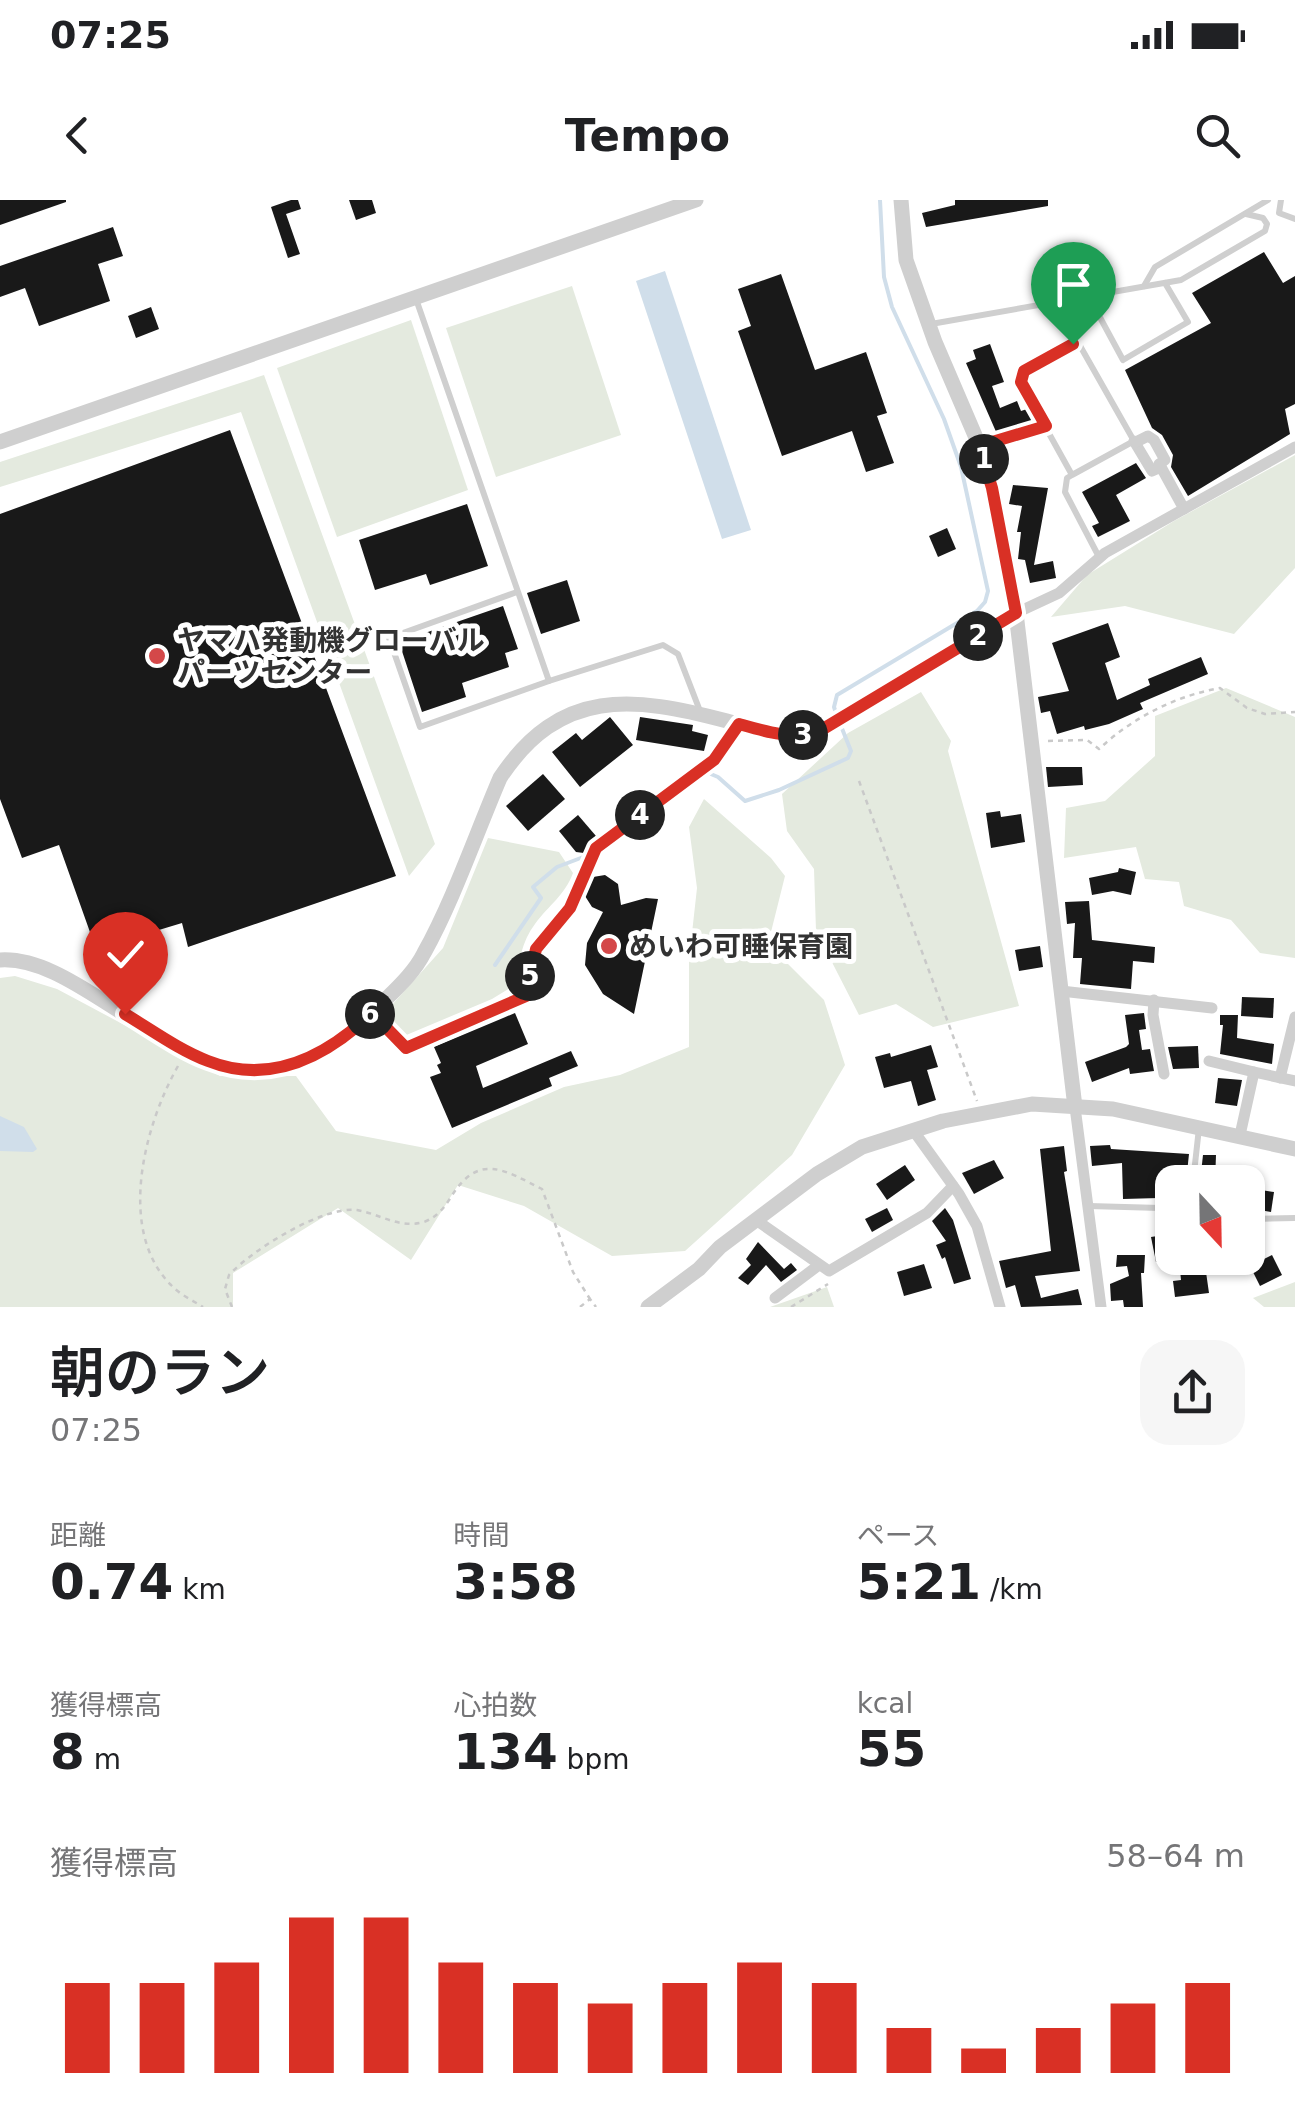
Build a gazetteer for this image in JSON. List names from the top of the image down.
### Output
{
  "places": ["ヤマハ発動機グローバル パーツセンター", "めいわ可睡保育園"],
  "north": "bottom",
  "page": {
    "status": "07:25",
    "header": "Tempo",
    "pins": [
      "1",
      "2",
      "3",
      "4",
      "5",
      "6"
    ],
    "heading": ["朝のラン", "07:25"],
    "stats": [
      ["距離", "0.74 km"],
      ["時間", "3:58"],
      ["ペース", "5:21 /km"],
      ["獲得標高", "8 m"],
      ["心拍数", "134 bpm"],
      ["kcal", "55"]
    ],
    "chart": ["獲得標高", "58–64 m"]
  }
}
